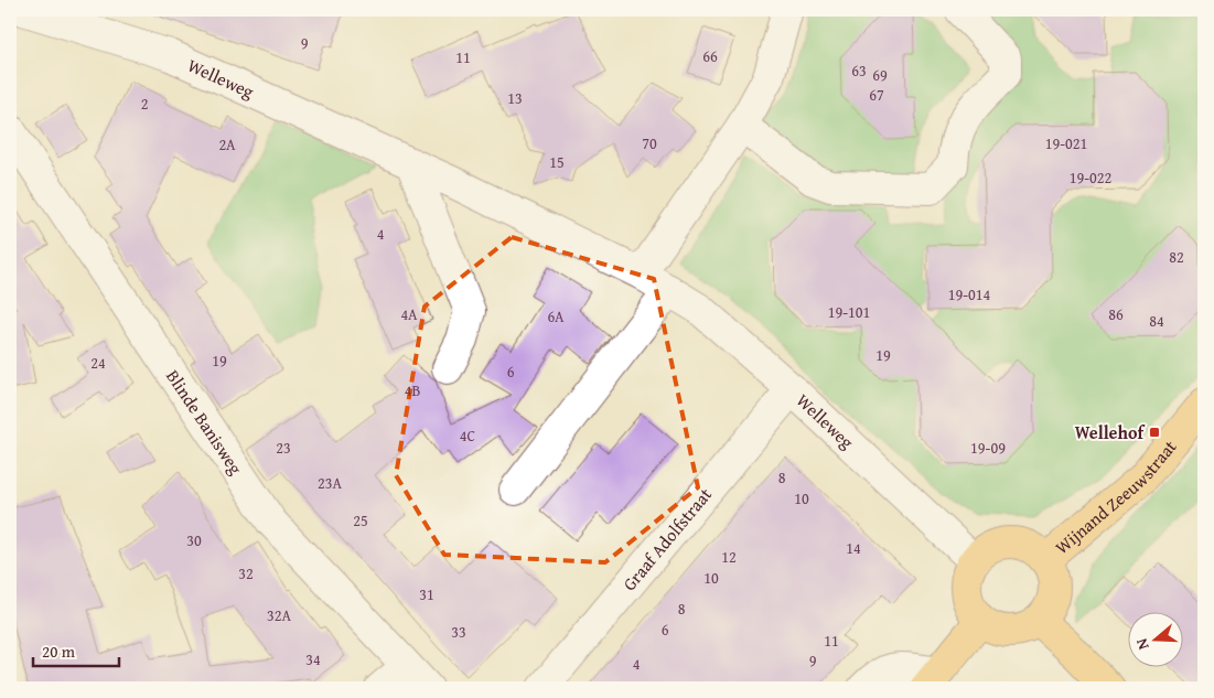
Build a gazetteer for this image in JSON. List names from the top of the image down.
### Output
{
  "streets": {
    "main road": ["Wijnand Zeeuwstraat"],
    "street": ["Welleweg", "Blinde Banisweg", "Graaf Adolfstraat"]
  },
  "crossings": [
    ["Welleweg", "Wijnand Zeeuwstraat"],
    ["Welleweg", "Graaf Adolfstraat"]
  ],
  "places": {
    "transit": ["Wellehof"]
  },
  "house_numbers": [
    "9",
    "66",
    "11",
    "63",
    "69",
    "67",
    "13",
    "2",
    "70",
    "19-021",
    "2A",
    "15",
    "19-022",
    "4",
    "82",
    "19-014",
    "19-101",
    "4A",
    "86",
    "6A",
    "84",
    "19",
    "19",
    "24",
    "6",
    "4B",
    "4C",
    "23",
    "19-09",
    "8",
    "23A",
    "10",
    "25",
    "30",
    "14",
    "12",
    "32",
    "10",
    "31",
    "8",
    "32A",
    "6",
    "33",
    "11",
    "34",
    "9",
    "4"
  ],
  "scale_bar": "20 m",
  "north": "left"
}
